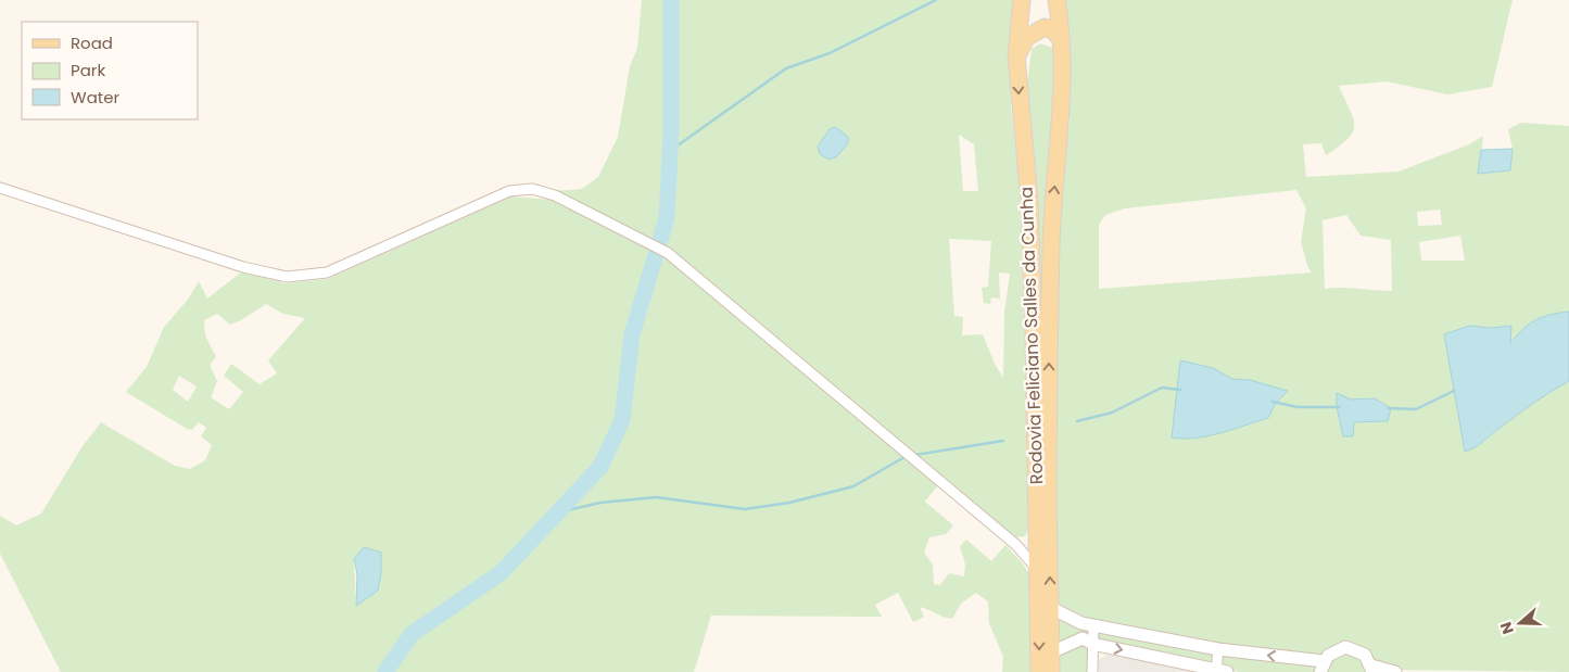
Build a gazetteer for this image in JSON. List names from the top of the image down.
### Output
{
  "streets": {
    "main road": ["Rodovia Feliciano Salles da Cunha"]
  },
  "legend": ["Road", "Park", "Water"],
  "north": "left"
}
